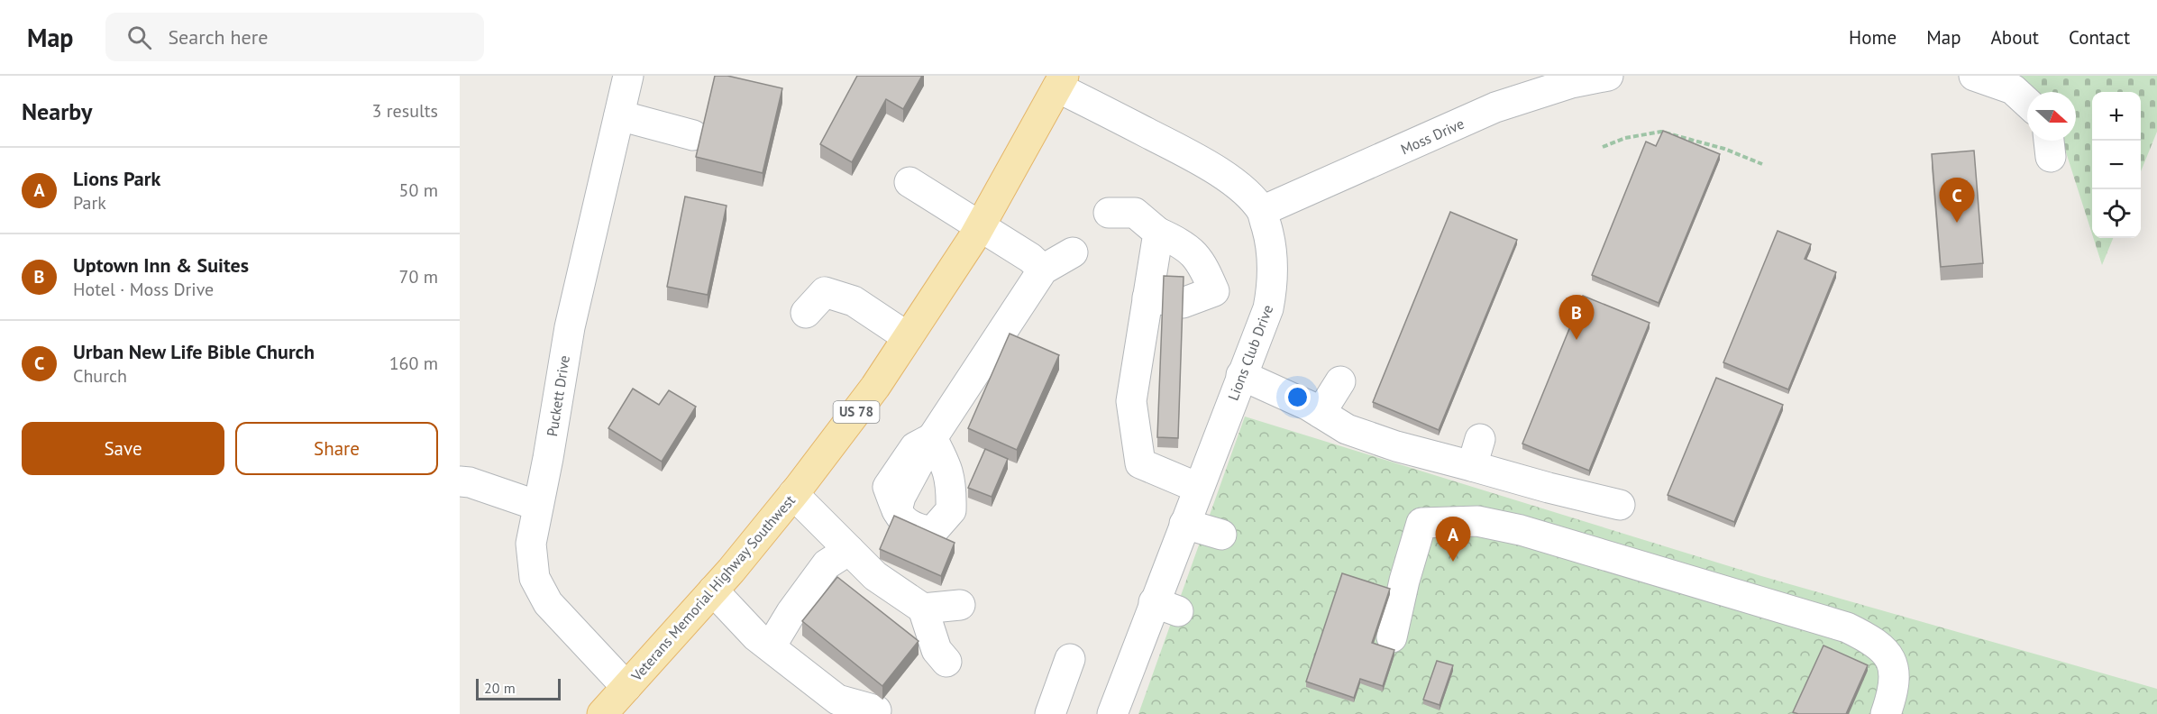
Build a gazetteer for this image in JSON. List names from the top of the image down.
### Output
{
  "streets": {
    "main road": ["US 78", "Veterans Memorial Highway Southwest"],
    "street": ["Moss Drive", "Lions Club Drive", "Puckett Drive"]
  },
  "crossings": [
    ["Moss Drive", "Lions Club Drive"],
    ["Lions Club Drive", "Veterans Memorial Highway Southwest"],
    ["Puckett Drive", "Veterans Memorial Highway Southwest"]
  ],
  "scale_bar": "20 m",
  "north": "right",
  "page": {
    "header": "Map",
    "search": "Search here",
    "nav": [
      "Home",
      "Map",
      "About",
      "Contact"
    ],
    "heading": ["Nearby", "3 results"],
    "map_buttons": ["+", "−"],
    "list": [
      {
        "mark": "A",
        "name": "Lions Park",
        "note": "Park",
        "value": "50 m"
      },
      {
        "mark": "B",
        "name": "Uptown Inn & Suites",
        "note": "Hotel · Moss Drive",
        "value": "70 m"
      },
      {
        "mark": "C",
        "name": "Urban New Life Bible Church",
        "note": "Church",
        "value": "160 m"
      }
    ],
    "pins": ["C", "B", "A"],
    "buttons": ["Save", "Share"],
    "scale": "20 m"
  }
}
